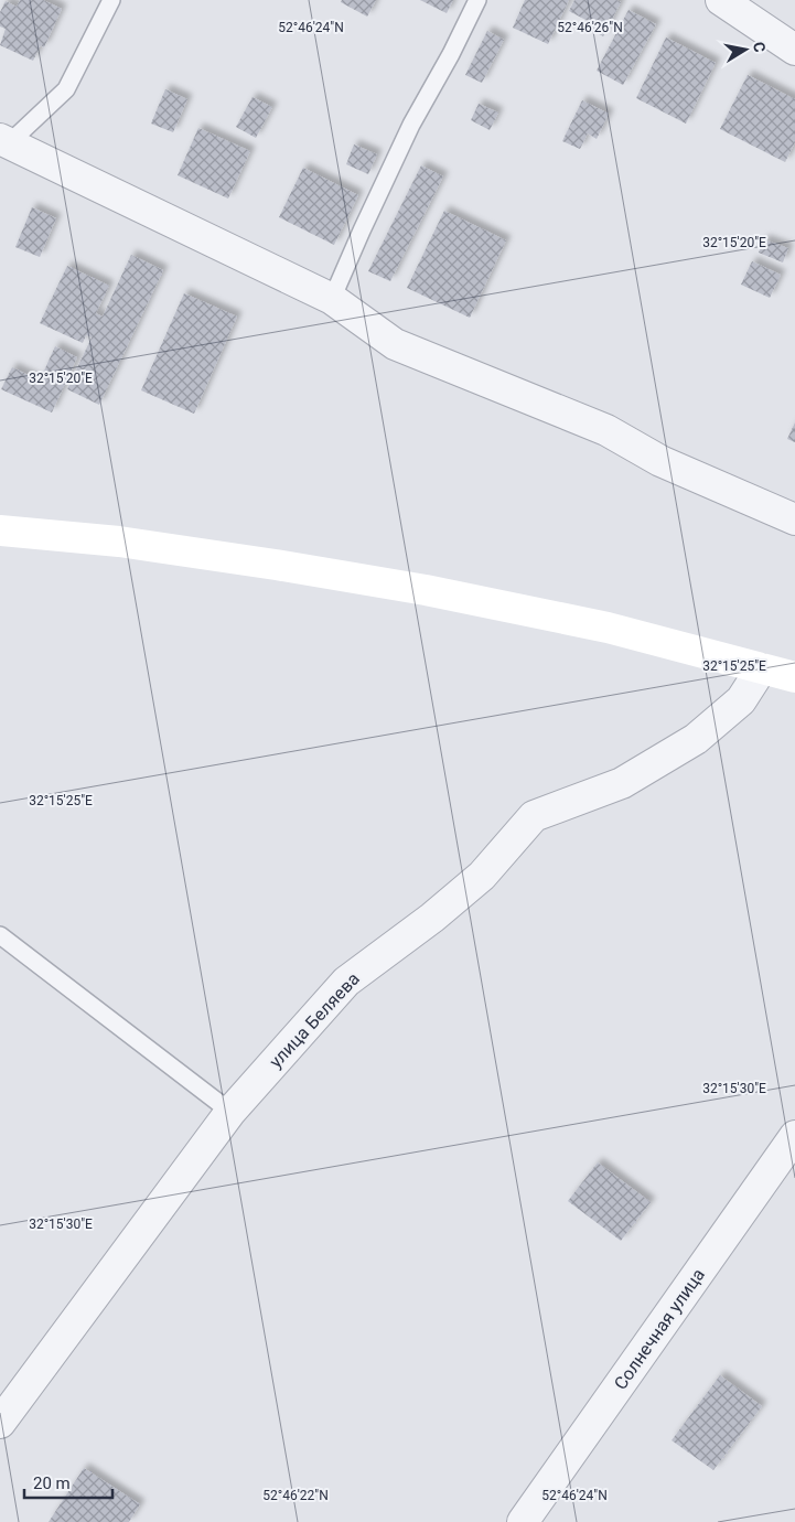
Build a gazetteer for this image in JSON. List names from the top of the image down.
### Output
{
  "streets": {
    "street": ["улица Беляева", "Солнечная улица"]
  },
  "scale_bar": "20 m",
  "north": "right",
  "coordinates": [
    "52°46'24\"N",
    "52°46'26\"N",
    "32°15'20\"E",
    "32°15'25\"E",
    "32°15'30\"E",
    "52°46'22\"N"
  ]
}
